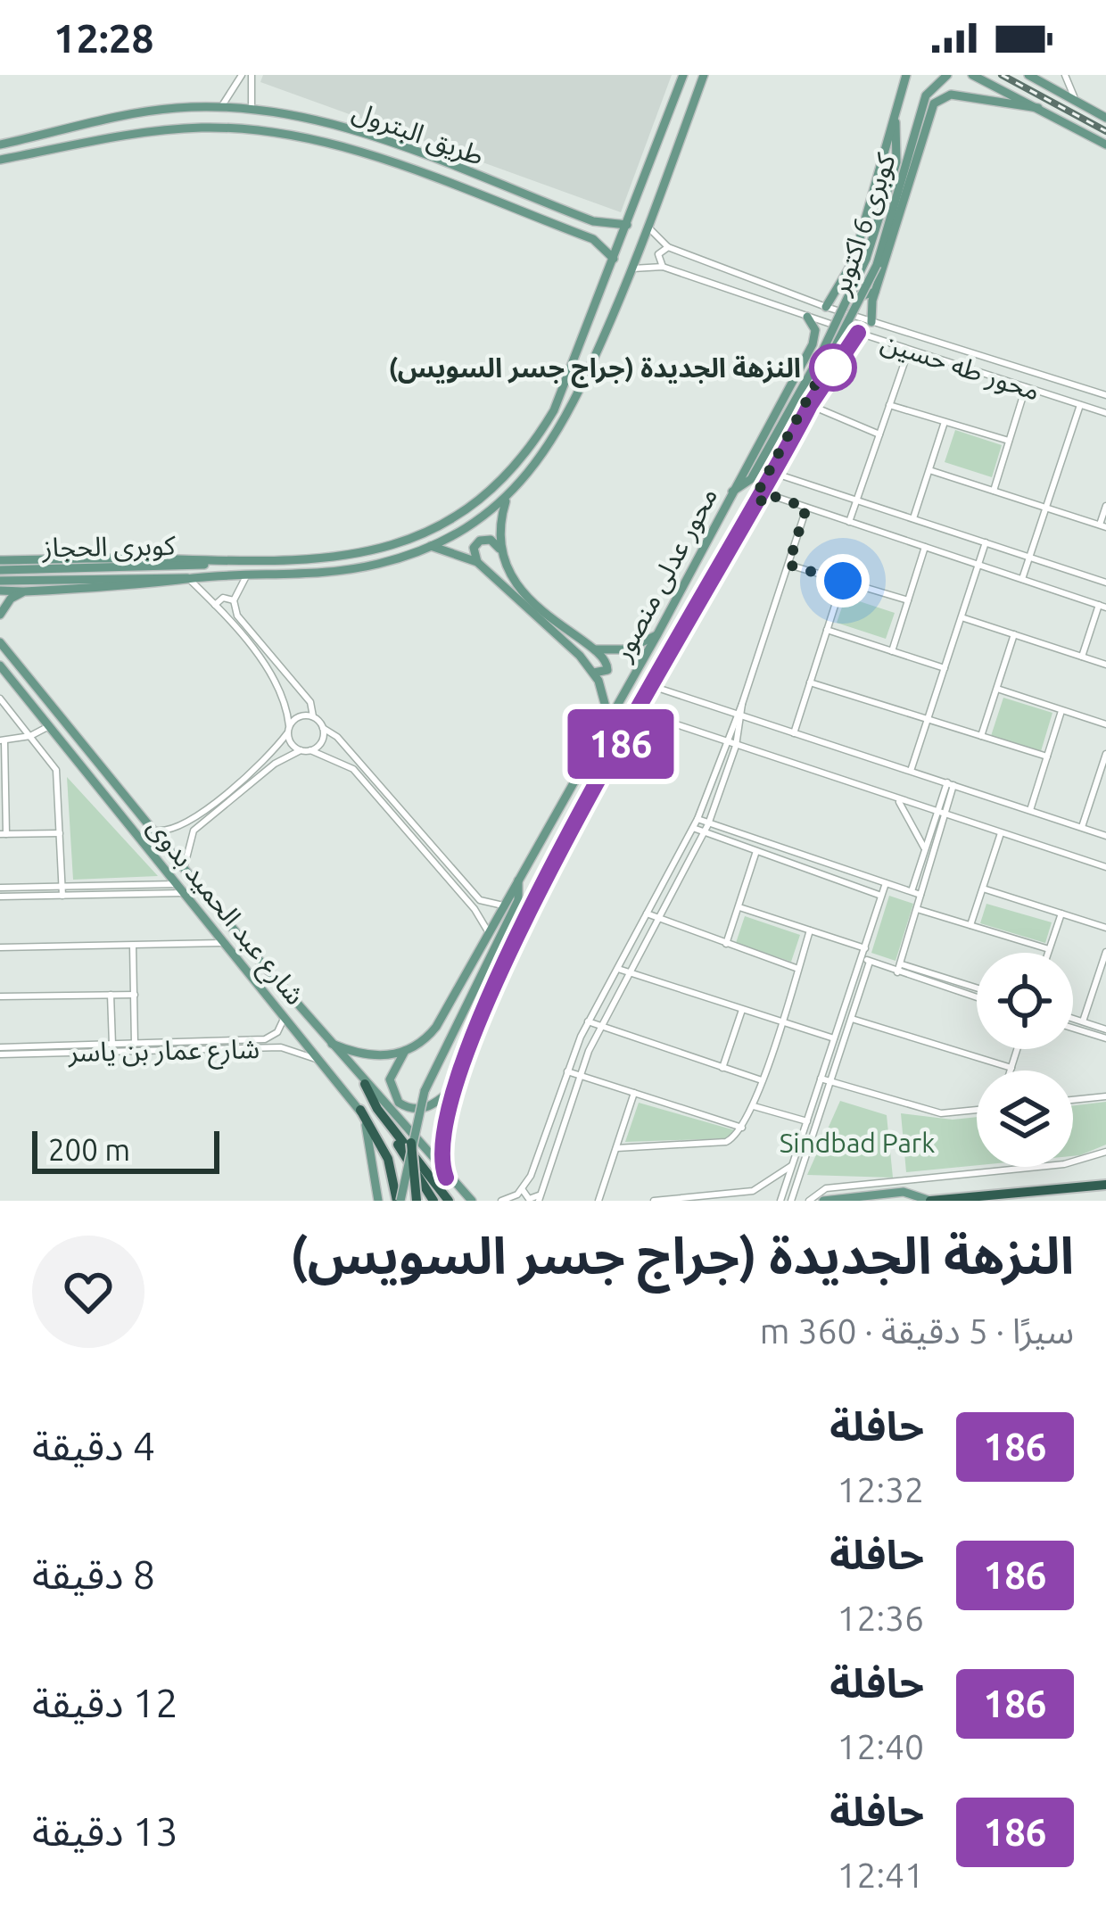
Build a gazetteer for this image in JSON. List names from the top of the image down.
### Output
{
  "streets": {
    "main road": [
      "طريق البترول",
      "كوبرى 6 اكتوبر",
      "كوبرى الحجاز",
      "محور عدلى منصور",
      "شارع عبد الحميد بدوى"
    ],
    "street": ["محور طه حسين", "شارع عمار بن ياسر"]
  },
  "crossings": [
    ["كوبرى 6 اكتوبر", "محور عدلى منصور"],
    ["محور طه حسين", "محور عدلى منصور"],
    ["محور عدلى منصور", "شارع عبد الحميد بدوى"],
    ["شارع عبد الحميد بدوى", "شارع عمار بن ياسر"]
  ],
  "parks": ["Sindbad Park"],
  "places": ["النزهة الجديدة (جراج جسر السويس)"],
  "lines": ["bus line 186"],
  "scale_bar": "200 m",
  "page": {
    "status": "12:28",
    "on_map": "186",
    "scale": "200 m",
    "heading": ["النزهة الجديدة (جراج جسر السويس)", "سيرًا · 5 دقيقة · 360 m"],
    "list": [
      {
        "mark": "186",
        "name": "حافلة",
        "note": "12:32",
        "value": "4 دقيقة"
      },
      {
        "mark": "186",
        "name": "حافلة",
        "note": "12:36",
        "value": "8 دقيقة"
      },
      {
        "mark": "186",
        "name": "حافلة",
        "note": "12:40",
        "value": "12 دقيقة"
      },
      {
        "mark": "186",
        "name": "حافلة",
        "note": "12:41",
        "value": "13 دقيقة"
      }
    ]
  }
}
